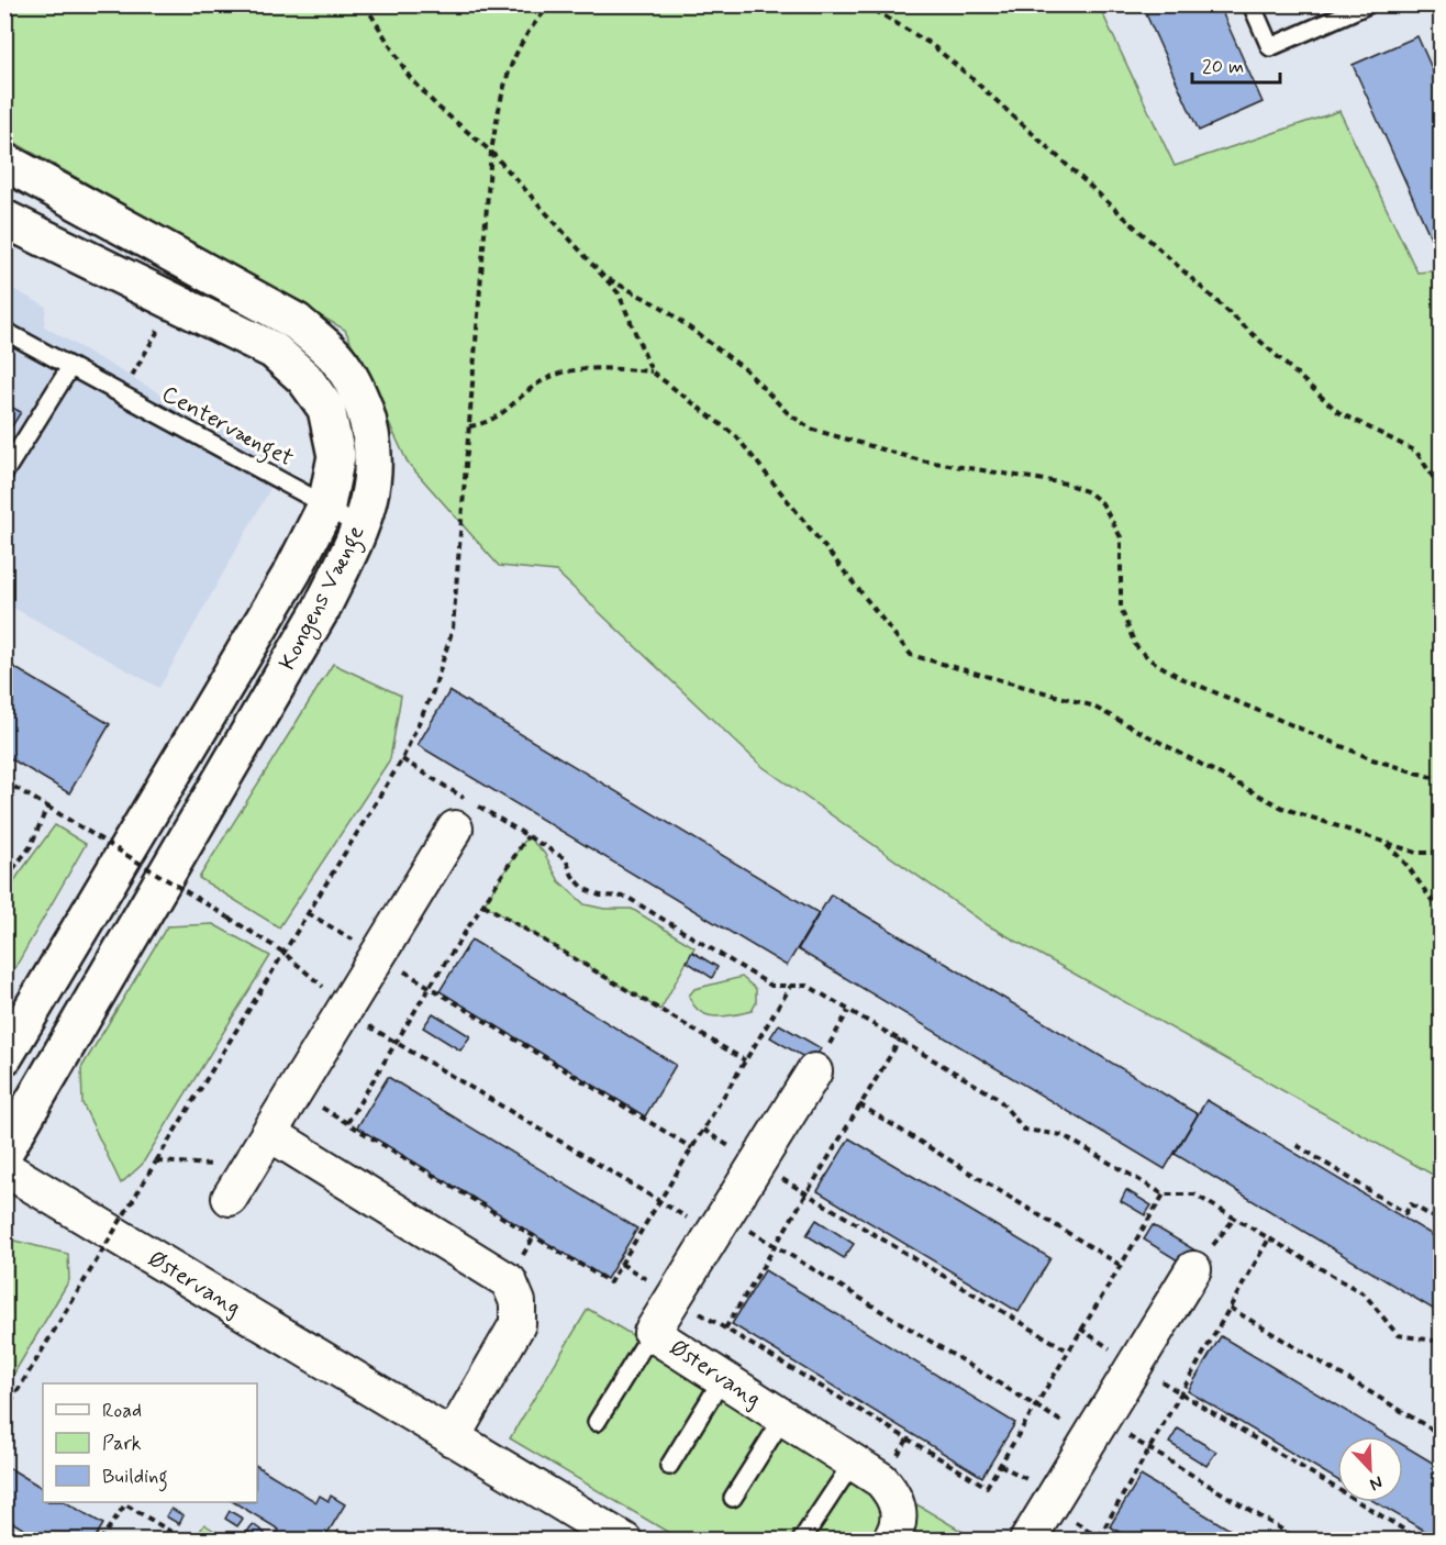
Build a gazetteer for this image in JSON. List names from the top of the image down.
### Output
{
  "streets": {
    "street": ["Kongens Vænge", "Østervang"],
    "lane": ["Centervænget"]
  },
  "crossings": [
    ["Centervænget", "Kongens Vænge"]
  ],
  "legend": ["Road", "Park", "Building"],
  "scale_bar": "20 m",
  "north": "bottom right"
}
